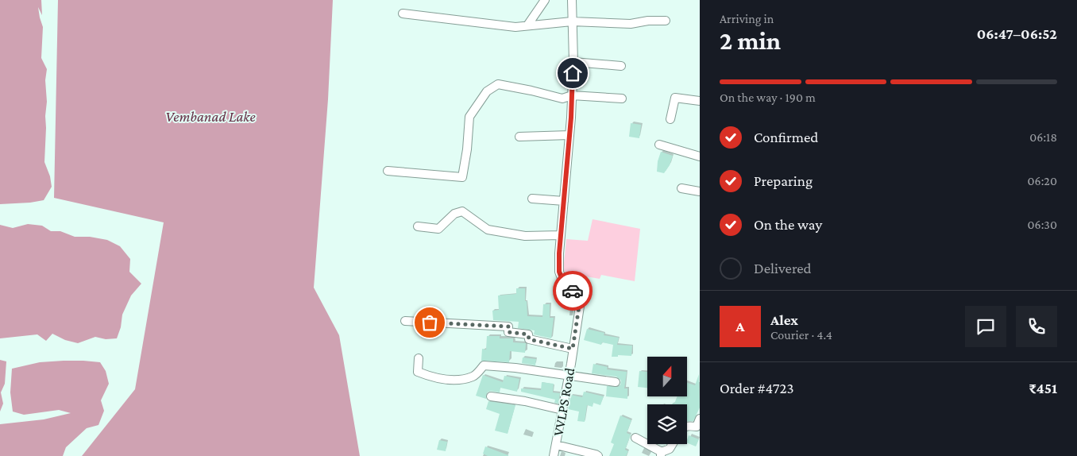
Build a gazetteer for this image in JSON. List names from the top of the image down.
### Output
{
  "streets": {
    "street": ["VVLPS Road"]
  },
  "water": ["Vembanad Lake"],
  "north": "top",
  "page": {
    "heading": ["2 min", "Arriving in", "06:47–06:52"],
    "panel": [
      "Alex",
      "Courier · 4.4",
      "Order #4723",
      "₹451"
    ],
    "bar": "On the way · 190 m",
    "list": [
      ["Confirmed", "06:18"],
      ["Preparing", "06:20"],
      ["On the way", "06:30"],
      "Delivered"
    ],
    "round": "A"
  }
}
